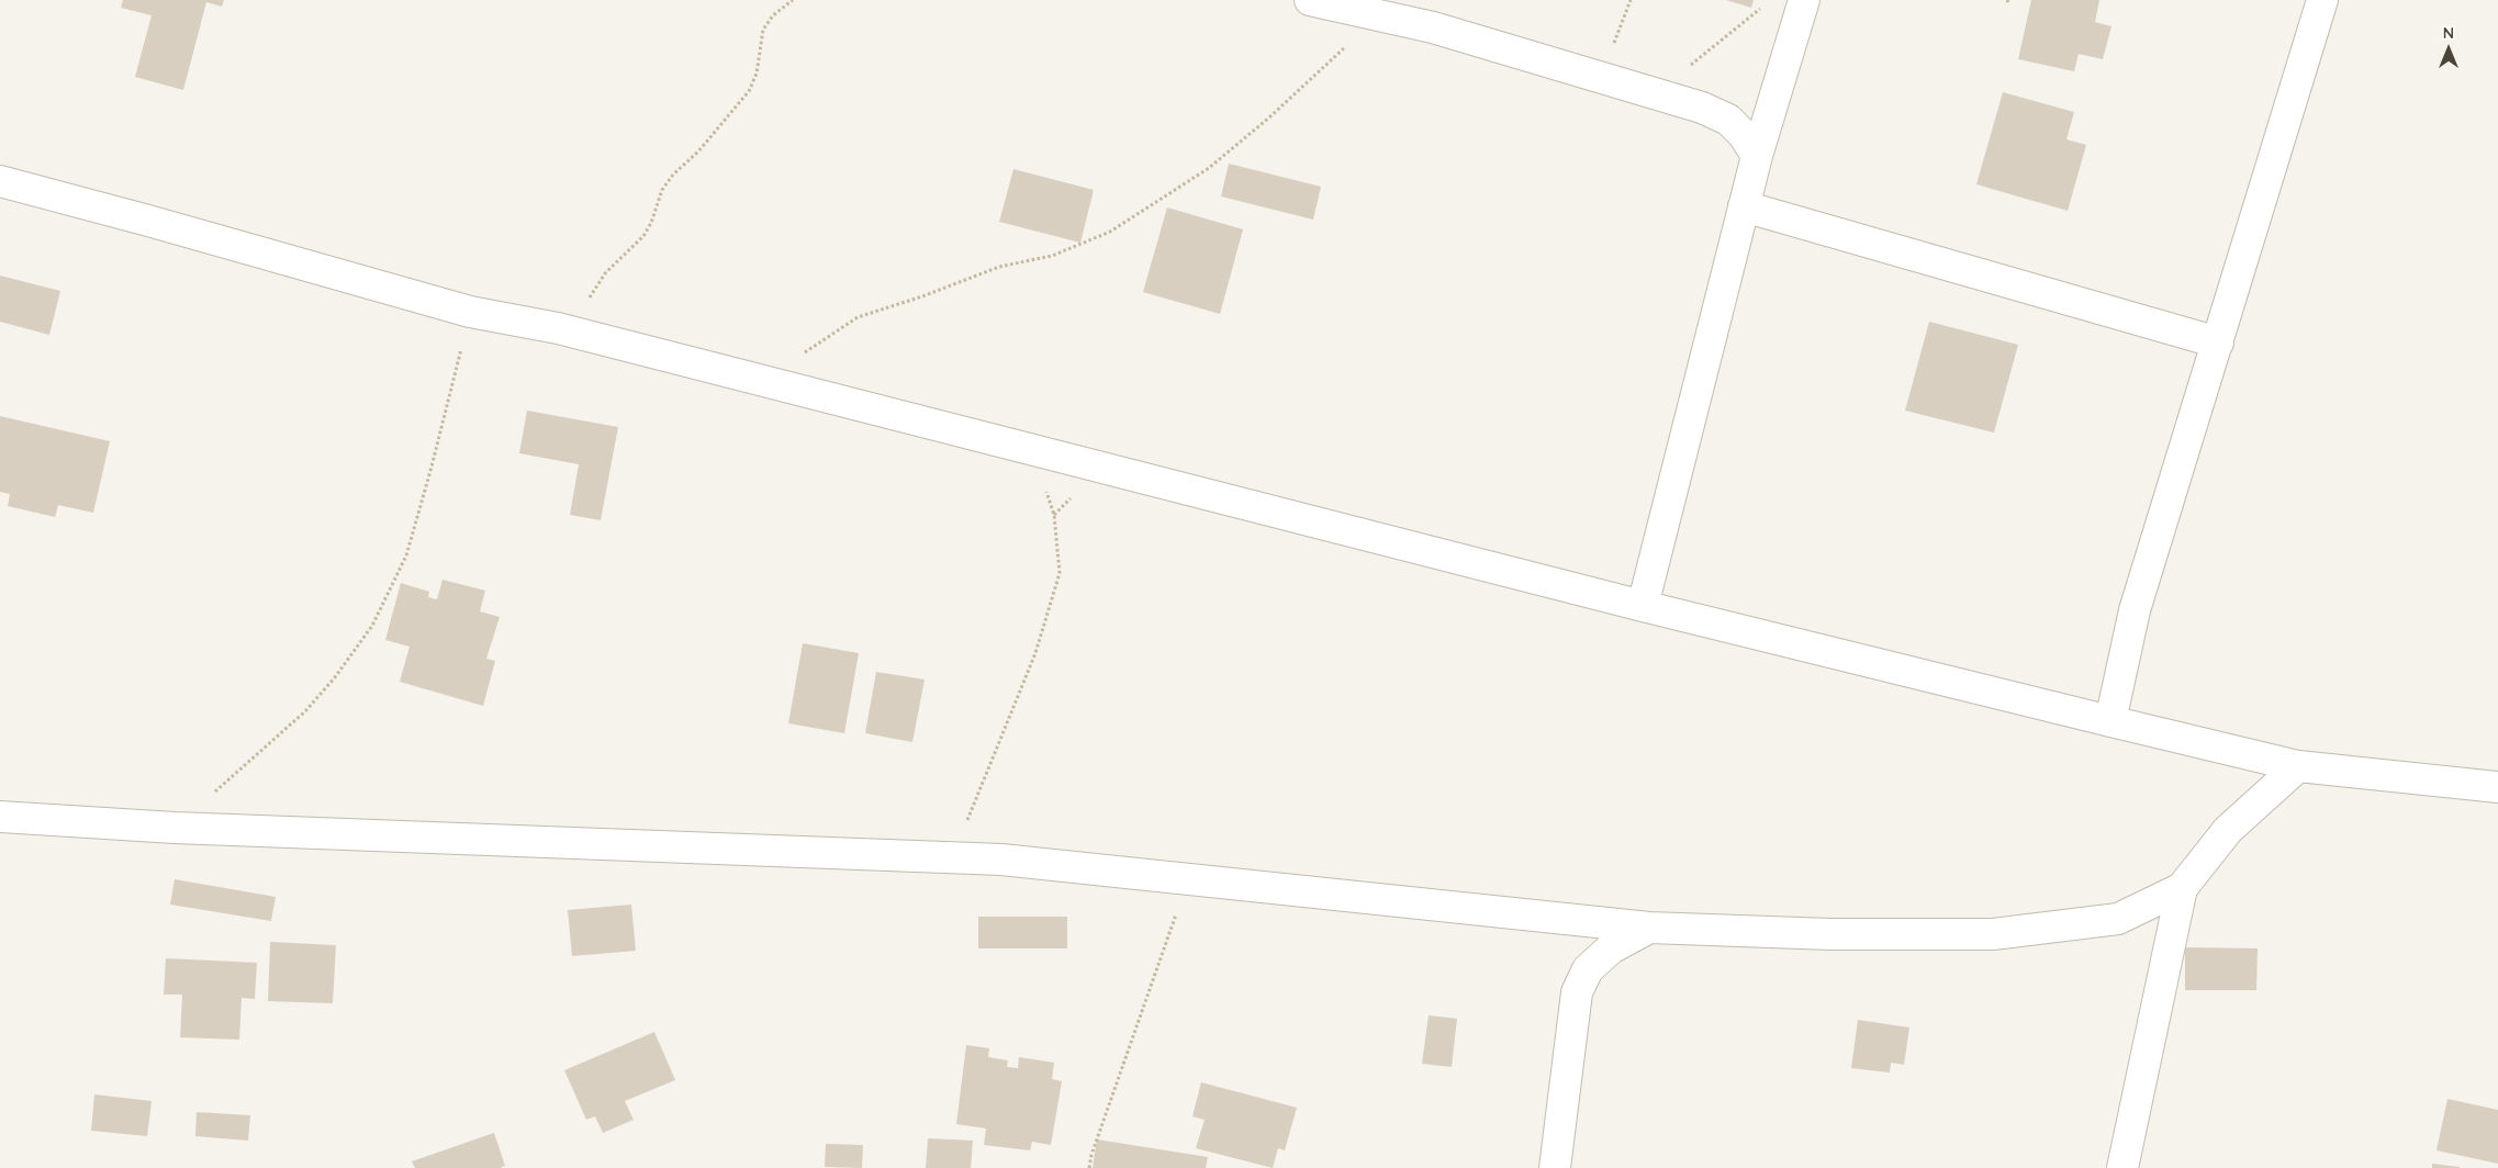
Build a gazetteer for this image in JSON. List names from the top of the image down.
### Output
{
  "north": "top"
}
